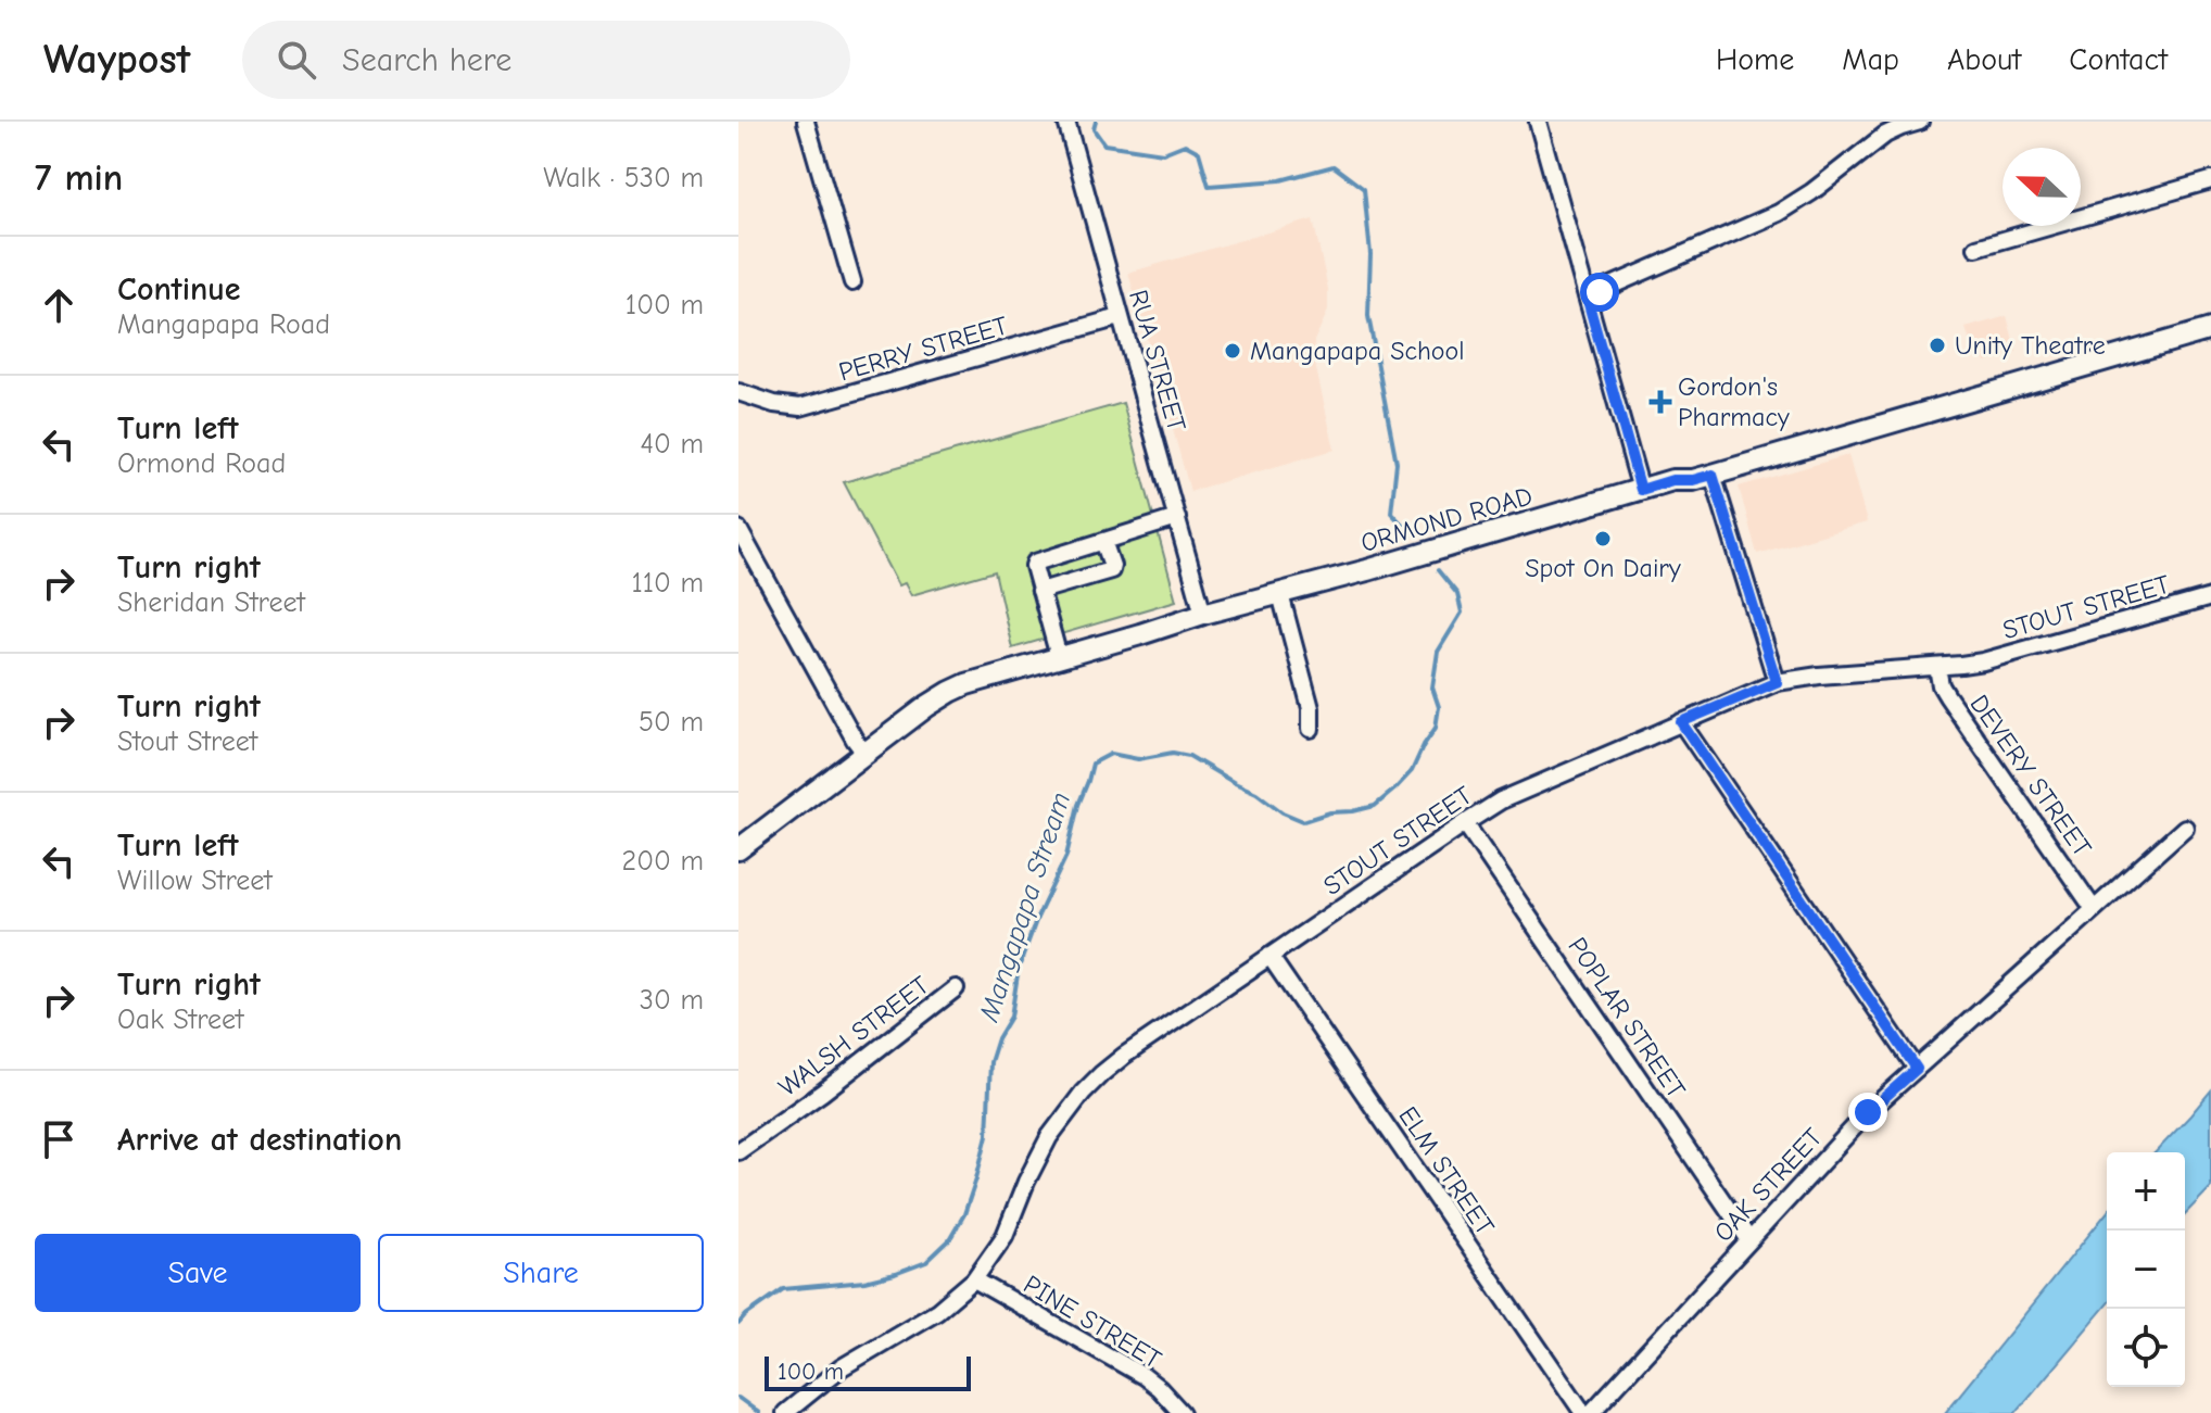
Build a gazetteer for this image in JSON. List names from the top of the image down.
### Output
{
  "streets": {
    "main road": ["ORMOND ROAD"],
    "street": [
      "PERRY STREET",
      "RUA STREET",
      "STOUT STREET",
      "DEVERY STREET",
      "POPLAR STREET",
      "WALSH STREET",
      "ELM STREET",
      "OAK STREET",
      "PINE STREET"
    ]
  },
  "crossings": [
    ["PERRY STREET", "RUA STREET"],
    ["RUA STREET", "ORMOND ROAD"],
    ["STOUT STREET", "DEVERY STREET"],
    ["STOUT STREET", "POPLAR STREET"],
    ["STOUT STREET", "ELM STREET"],
    ["STOUT STREET", "PINE STREET"],
    ["DEVERY STREET", "OAK STREET"],
    ["POPLAR STREET", "OAK STREET"]
  ],
  "water": ["Mangapapa Stream"],
  "places": {
    "other": ["Unity Theatre", "Mangapapa School", "Spot On Dairy"],
    "health": ["Gordon's Pharmacy"]
  },
  "scale_bar": "100 m",
  "north": "left",
  "page": {
    "header": "Waypost",
    "search": "Search here",
    "nav": [
      "Home",
      "Map",
      "About",
      "Contact"
    ],
    "heading": ["7 min", "Walk · 530 m"],
    "list": [
      ["Continue", "Mangapapa Road", "100 m"],
      ["Turn left", "Ormond Road", "40 m"],
      ["Turn right", "Sheridan Street", "110 m"],
      ["Turn right", "Stout Street", "50 m"],
      ["Turn left", "Willow Street", "200 m"],
      ["Turn right", "Oak Street", "30 m"],
      "Arrive at destination"
    ],
    "map_buttons": ["+", "−"],
    "buttons": ["Save", "Share"],
    "scale": "100 m"
  }
}
